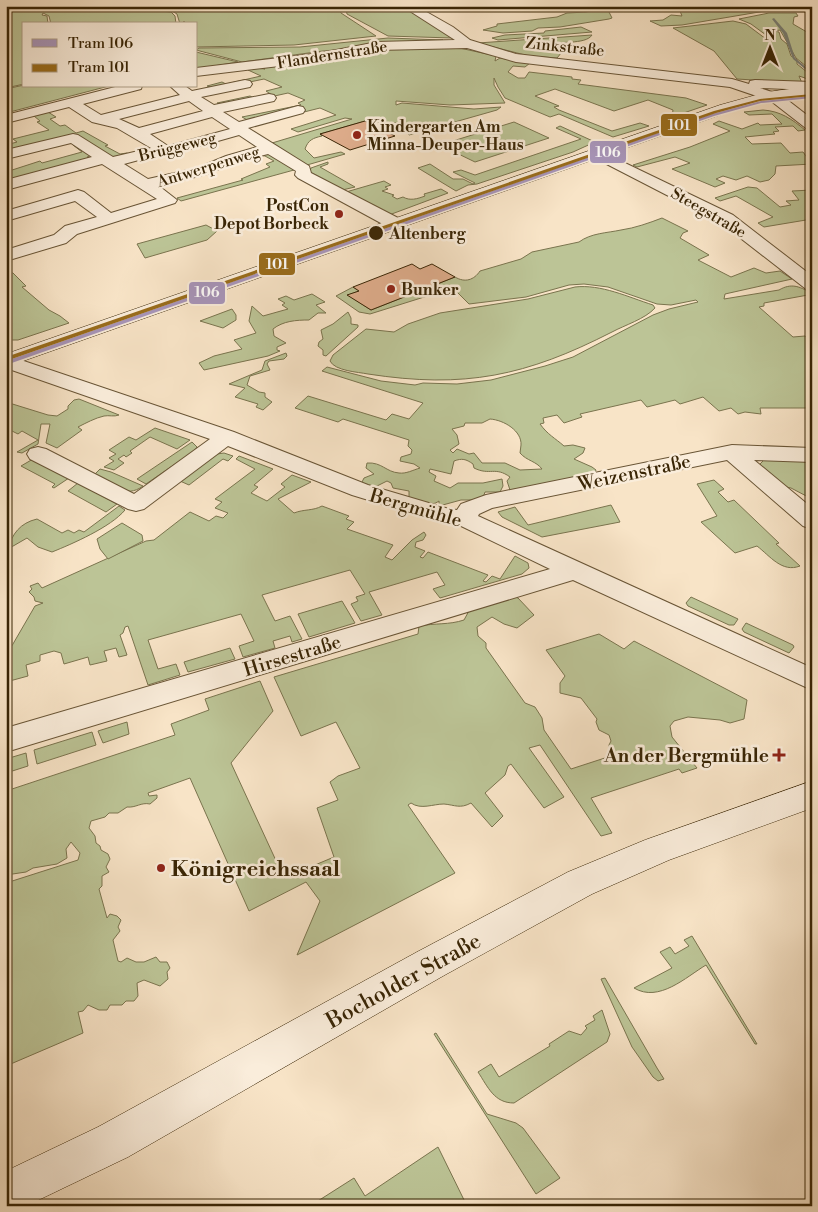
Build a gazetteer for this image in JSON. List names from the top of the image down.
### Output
{
  "streets": {
    "main road": ["Bocholder Straße"],
    "street": [
      "Zinkstraße",
      "Flandernstraße",
      "Brüggeweg",
      "Antwerpenweg",
      "Steegstraße",
      "Weizenstraße",
      "Bergmühle",
      "Hirsestraße"
    ]
  },
  "crossings": [
    ["Zinkstraße", "Flandernstraße"],
    ["Brüggeweg", "Antwerpenweg"],
    ["Weizenstraße", "Bergmühle"],
    ["Bergmühle", "Hirsestraße"]
  ],
  "places": {
    "other": [
      "Kindergarten Am Minna-Deuper-Haus",
      "PostCon Depot Borbeck",
      "Altenberg",
      "Bunker",
      "Königreichssaal"
    ],
    "health": ["An der Bergmühle"]
  },
  "lines": ["tram line 101", "tram line 106"],
  "legend": ["Tram 106", "Tram 101"],
  "north": "top"
}
